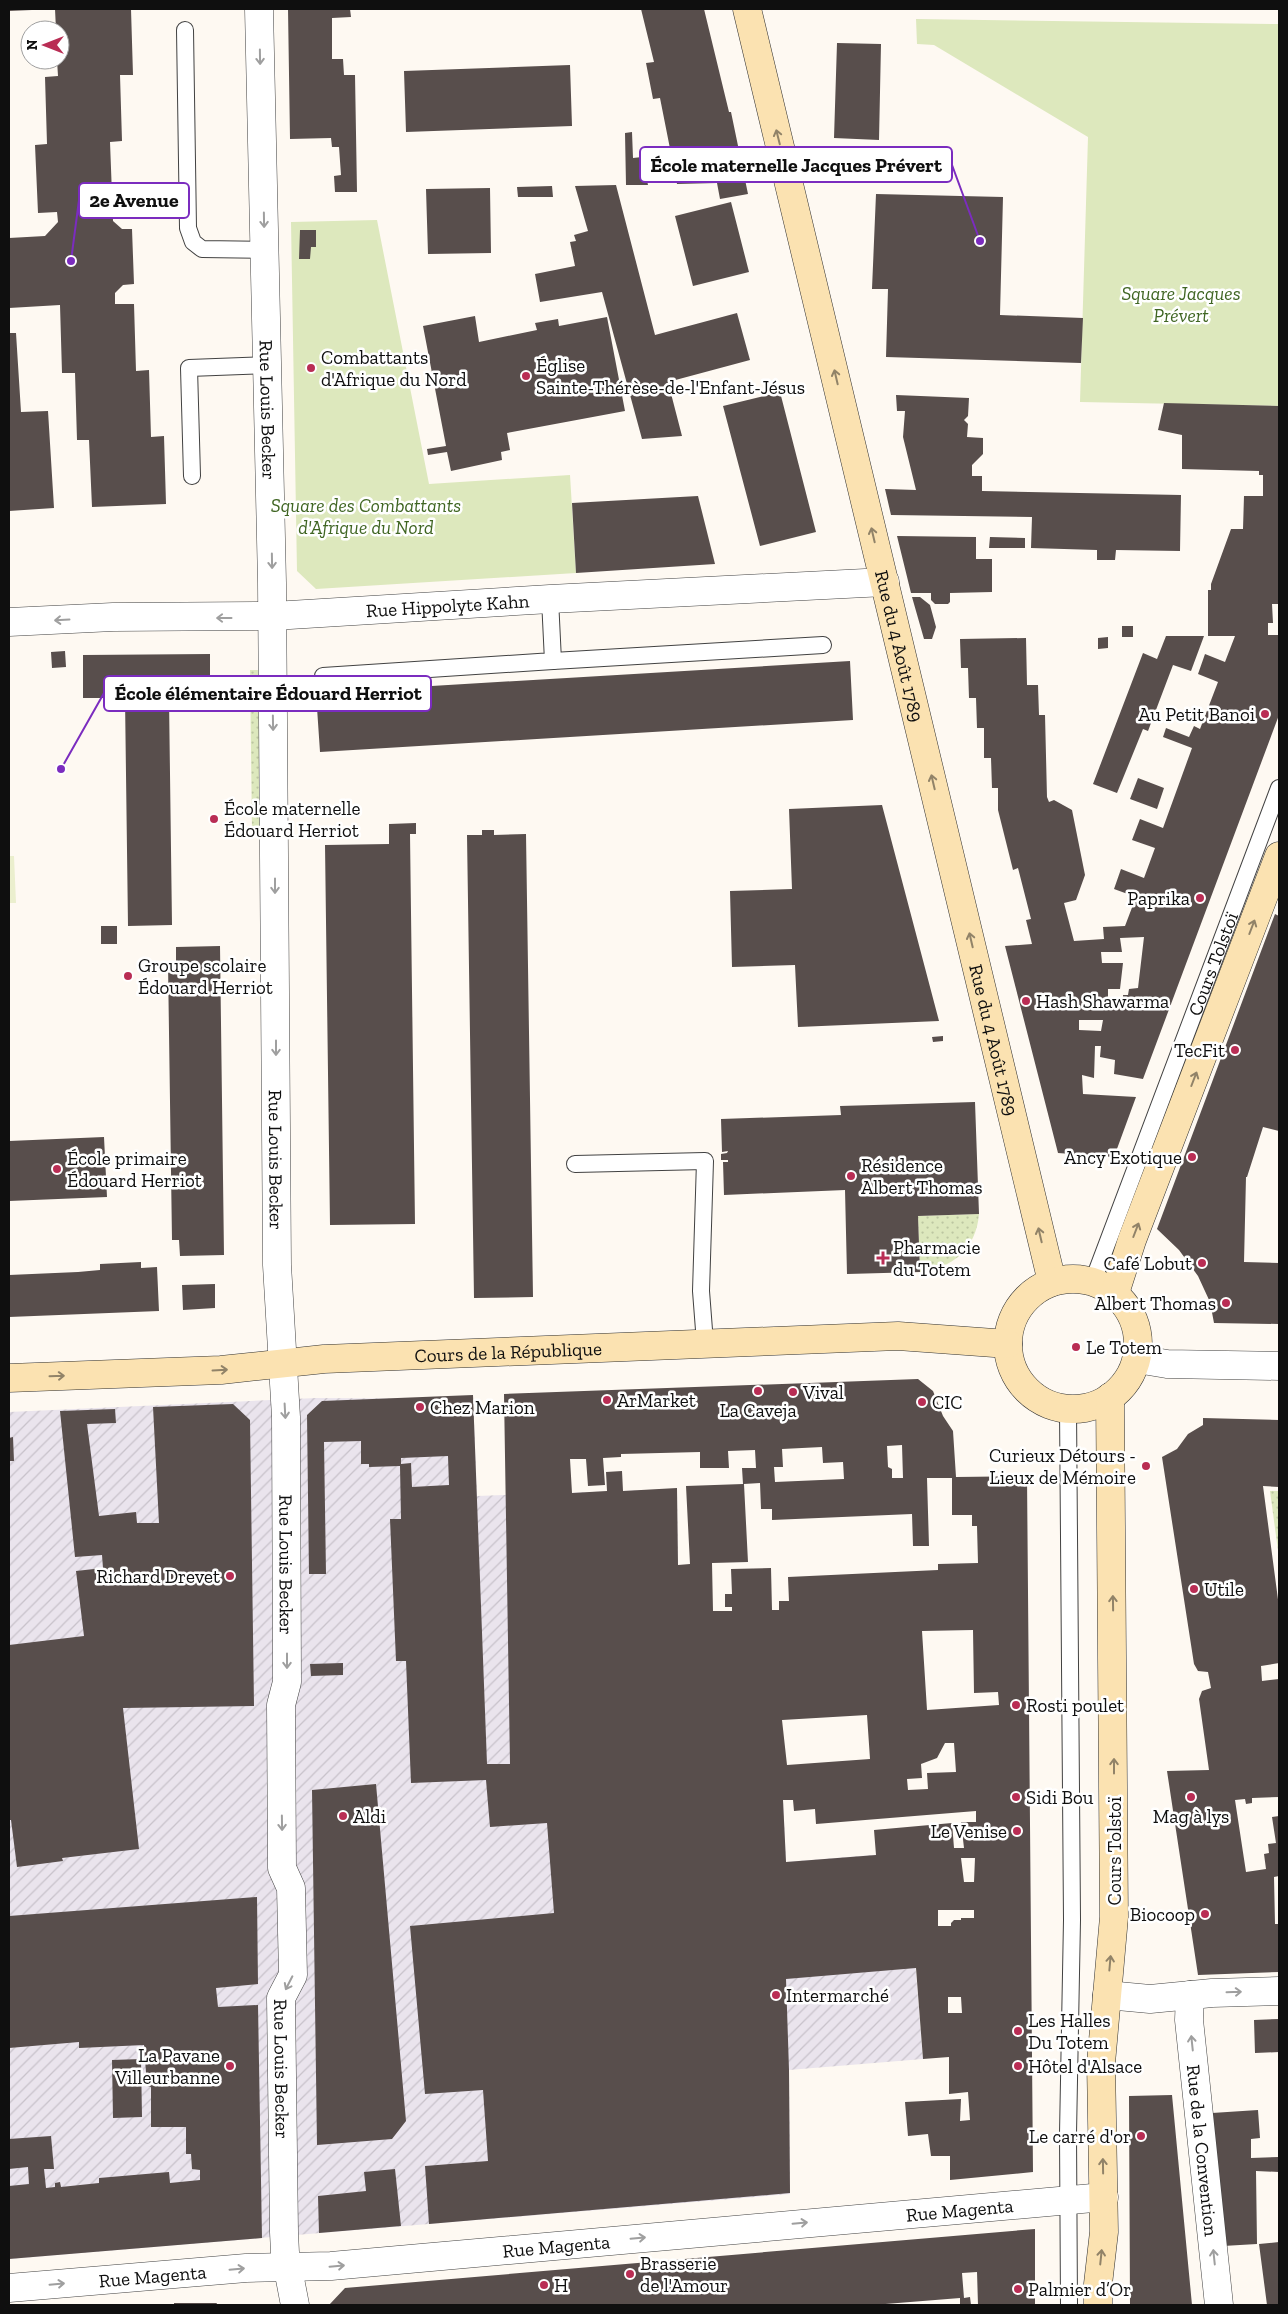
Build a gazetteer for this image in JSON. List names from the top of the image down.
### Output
{
  "streets": {
    "main road": ["Rue du 4 Août 1789", "Cours Tolstoï", "Cours de la République"],
    "street": [
      "Rue Louis Becker",
      "Rue Hippolyte Kahn",
      "Rue de la Convention",
      "Rue Magenta"
    ]
  },
  "crossings": [
    ["Rue Louis Becker", "Rue Hippolyte Kahn"],
    ["Rue Louis Becker", "Cours de la République"],
    ["Rue Louis Becker", "Rue Magenta"],
    ["Rue Hippolyte Kahn", "Rue du 4 Août 1789"],
    ["Rue du 4 Août 1789", "Cours Tolstoï"],
    ["Rue du 4 Août 1789", "Cours de la République"],
    ["Cours Tolstoï", "Cours de la République"],
    ["Cours Tolstoï", "Rue Magenta"]
  ],
  "one_way": [
    "Rue Louis Becker",
    "Rue du 4 Août 1789",
    "Rue de la Convention",
    "Rue Magenta"
  ],
  "parks": ["Square Jacques Prévert", "Square des Combattants d'Afrique du Nord"],
  "places": {
    "other": [
      "École maternelle Jacques Prévert",
      "2e Avenue",
      "Combattants d'Afrique du Nord",
      "Église Sainte-Thérèse-de-l'Enfant-Jésus",
      "Au Petit Banoi",
      "École élémentaire Édouard Herriot",
      "École maternelle Édouard Herriot",
      "Paprika",
      "Groupe scolaire Édouard Herriot",
      "Hash Shawarma",
      "TecFit",
      "Ancy Exotique",
      "École primaire Édouard Herriot",
      "Résidence Albert Thomas",
      "Café Lobut",
      "Albert Thomas",
      "Le Totem",
      "La Caveja",
      "Vival",
      "ArMarket",
      "CIC",
      "Chez Marion",
      "Curieux Détours - Lieux de Mémoire",
      "Richard Drevet",
      "Utile",
      "Rosti poulet",
      "Sidi Bou",
      "Mag à lys",
      "Aldi",
      "Le Venise",
      "Biocoop",
      "Intermarché",
      "Les Halles Du Totem",
      "La Pavane Villeurbanne",
      "Hôtel d'Alsace",
      "Le carré d'or",
      "Brasserie de l'Amour",
      "H",
      "Palmier d’Or"
    ],
    "health": ["Pharmacie du Totem"]
  },
  "north": "left"
}
